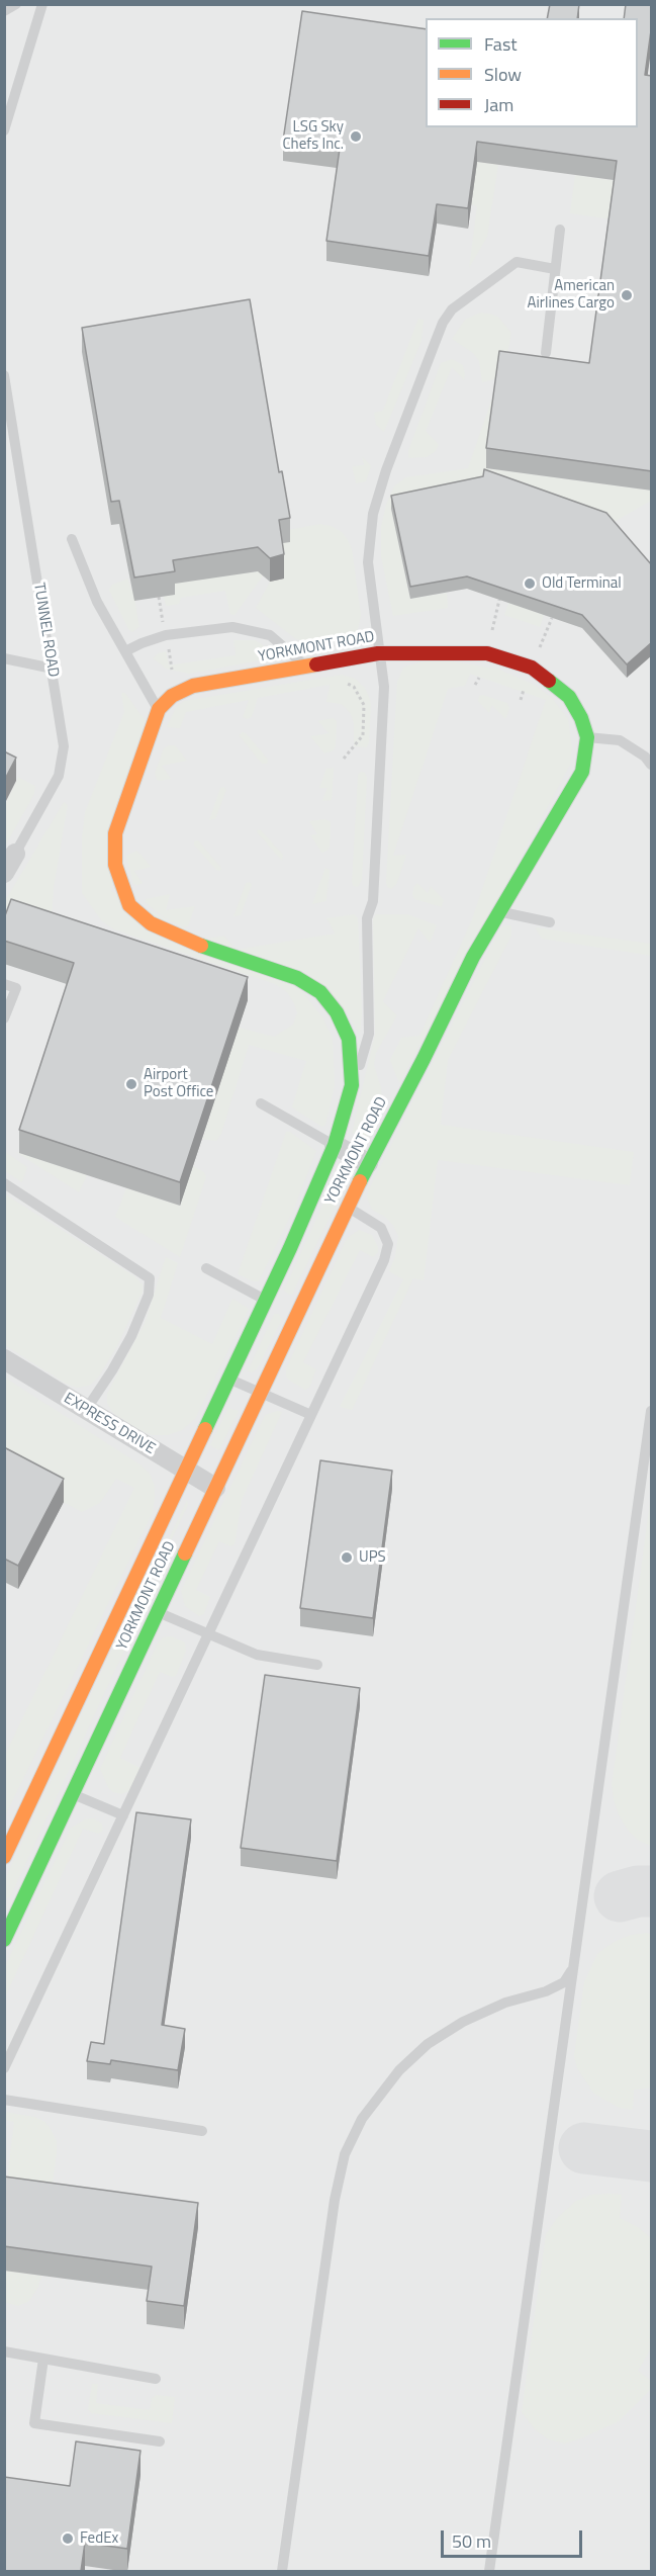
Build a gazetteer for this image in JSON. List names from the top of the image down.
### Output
{
  "streets": {
    "street": ["TUNNEL ROAD", "YORKMONT ROAD", "EXPRESS DRIVE"]
  },
  "crossings": [
    ["YORKMONT ROAD", "EXPRESS DRIVE"]
  ],
  "places": [
    "LSG Sky Chefs Inc.",
    "American Airlines Cargo",
    "Old Terminal",
    "Airport Post Office",
    "UPS",
    "FedEx"
  ],
  "legend": ["Fast", "Slow", "Jam"],
  "scale_bar": "50 m"
}
